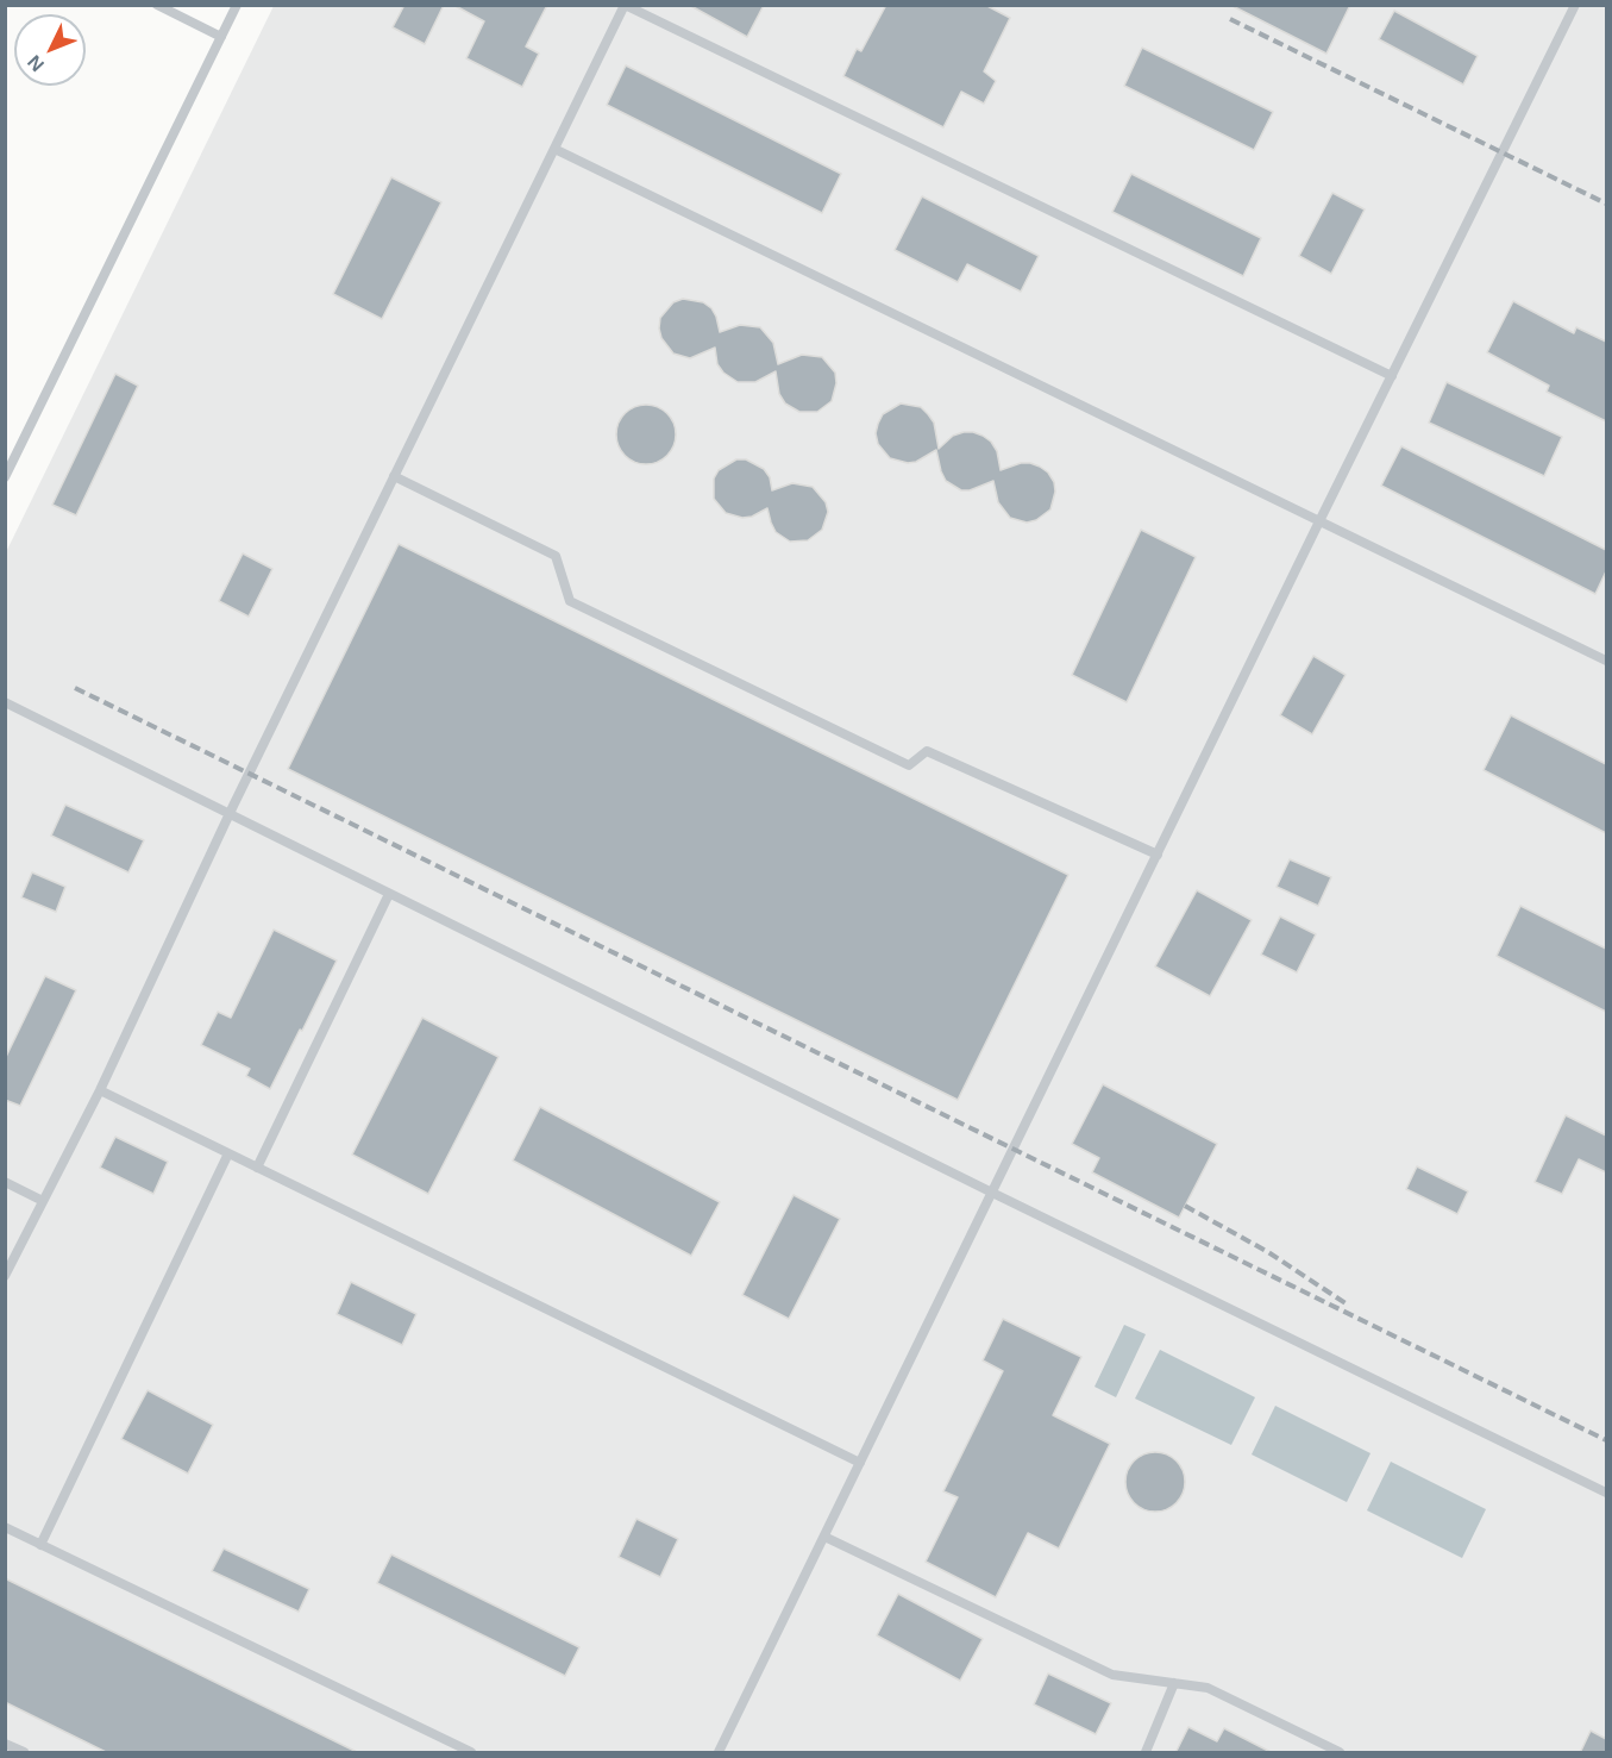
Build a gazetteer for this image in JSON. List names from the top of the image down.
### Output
{
  "north": "bottom left"
}
